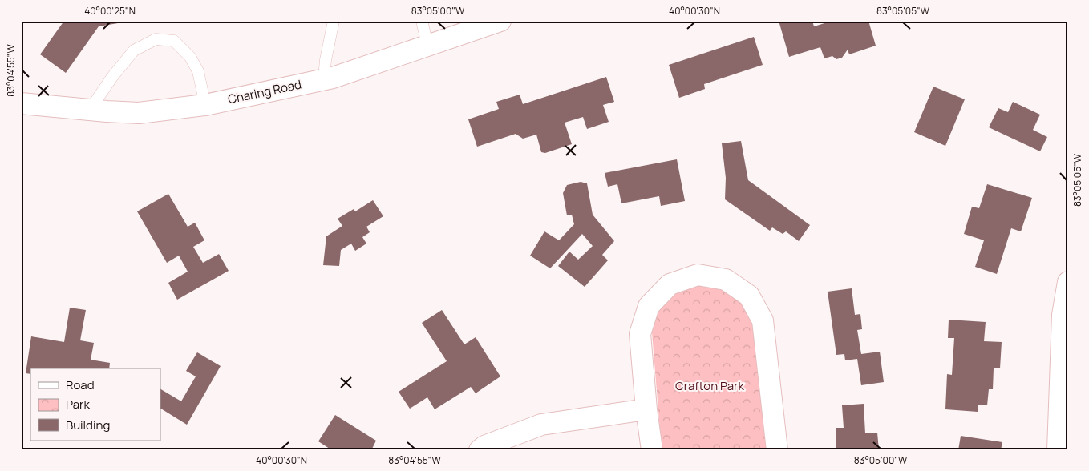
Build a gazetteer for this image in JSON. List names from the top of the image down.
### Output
{
  "streets": {
    "street": ["Charing Road"]
  },
  "parks": ["Crafton Park"],
  "legend": ["Road", "Park", "Building"],
  "coordinates": [
    "40°00'25\"N",
    "83°05'00\"W",
    "40°00'30\"N",
    "83°05'05\"W",
    "83°04'55\"W"
  ]
}
